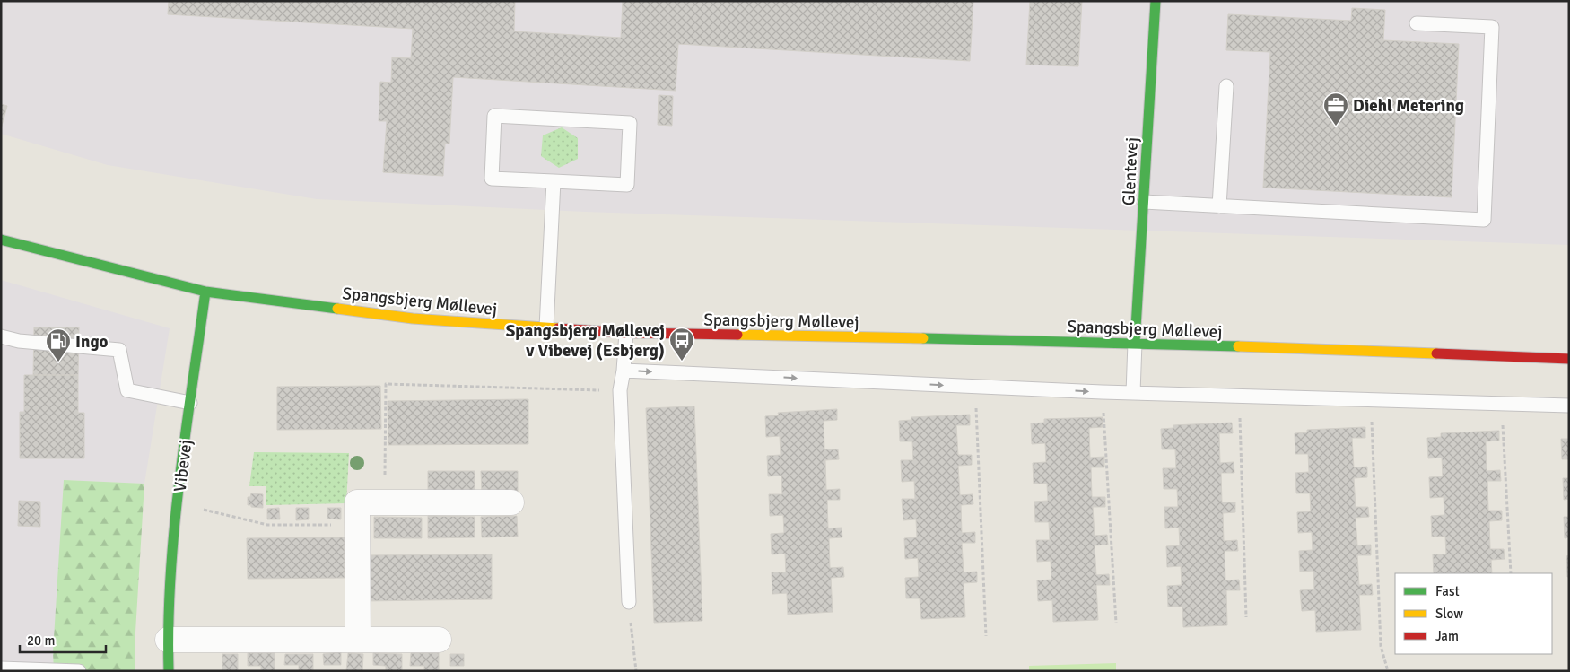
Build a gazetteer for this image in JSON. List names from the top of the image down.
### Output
{
  "streets": {
    "street": ["Glentevej", "Spangsbjerg Møllevej", "Vibevej"]
  },
  "crossings": [
    ["Glentevej", "Spangsbjerg Møllevej"],
    ["Spangsbjerg Møllevej", "Vibevej"]
  ],
  "places": {
    "office": ["Diehl Metering"],
    "bus stop": ["Spangsbjerg Møllevej v Vibevej (Esbjerg)"],
    "fuel station": ["Ingo"]
  },
  "legend": ["Fast", "Slow", "Jam"],
  "scale_bar": "20 m"
}
